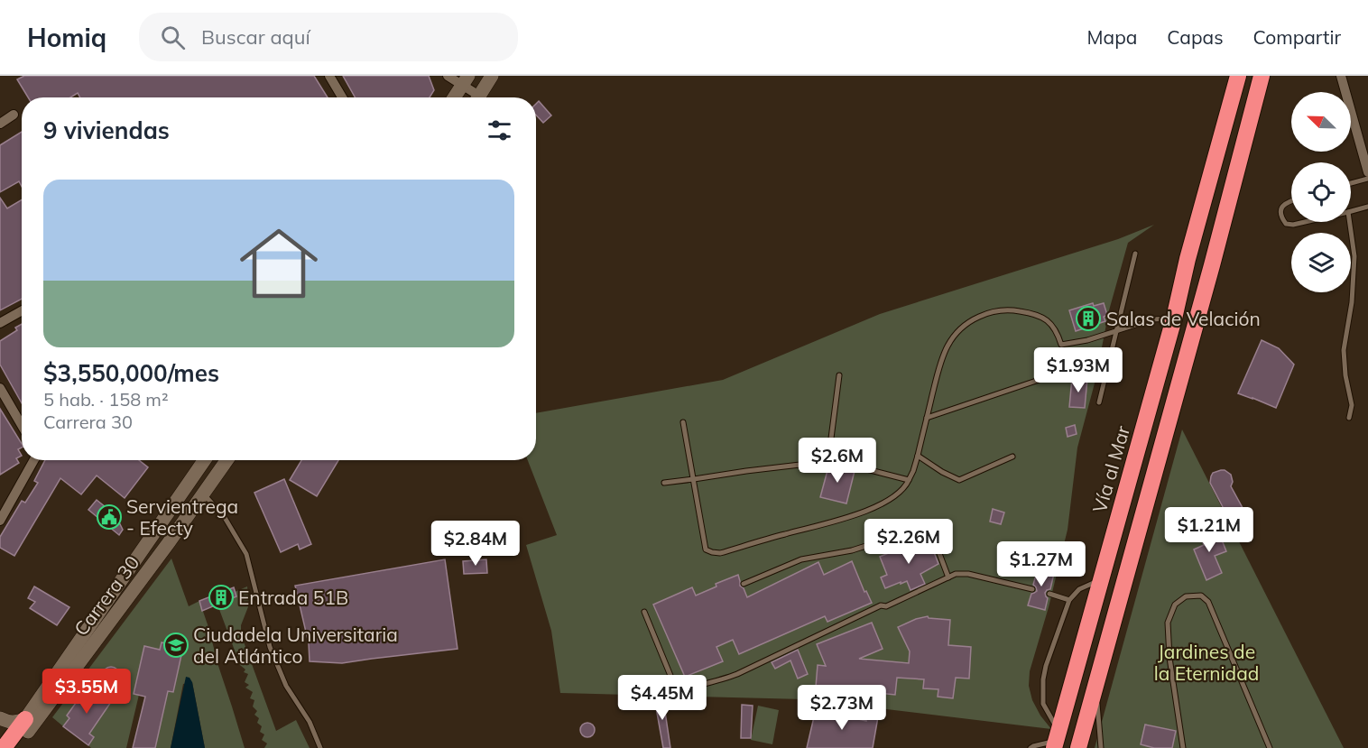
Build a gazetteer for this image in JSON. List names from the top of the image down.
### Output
{
  "streets": {
    "highway": ["Vía al Mar"],
    "main road": ["Carrera 30"]
  },
  "parks": ["Jardines de la Eternidad"],
  "places": {
    "building": ["Salas de Velación", "Entrada 51B"],
    "public building": ["Servientrega - Efecty"],
    "school or university": ["Ciudadela Universitaria del Atlántico"]
  },
  "north": "top left",
  "page": {
    "header": "Homiq",
    "search": "Buscar aquí",
    "nav": ["Mapa", "Capas", "Compartir"],
    "heading": "9 viviendas",
    "list": [
      {
        "name": "$3,550,000/mes",
        "note": "5 hab. · 158 m² · Carrera 30"
      }
    ],
    "price": [
      "$1.93M",
      "$2.6M",
      "$1.21M",
      "$2.26M",
      "$2.84M",
      "$1.27M",
      "$3.55M",
      "$4.45M",
      "$2.73M"
    ]
  }
}
